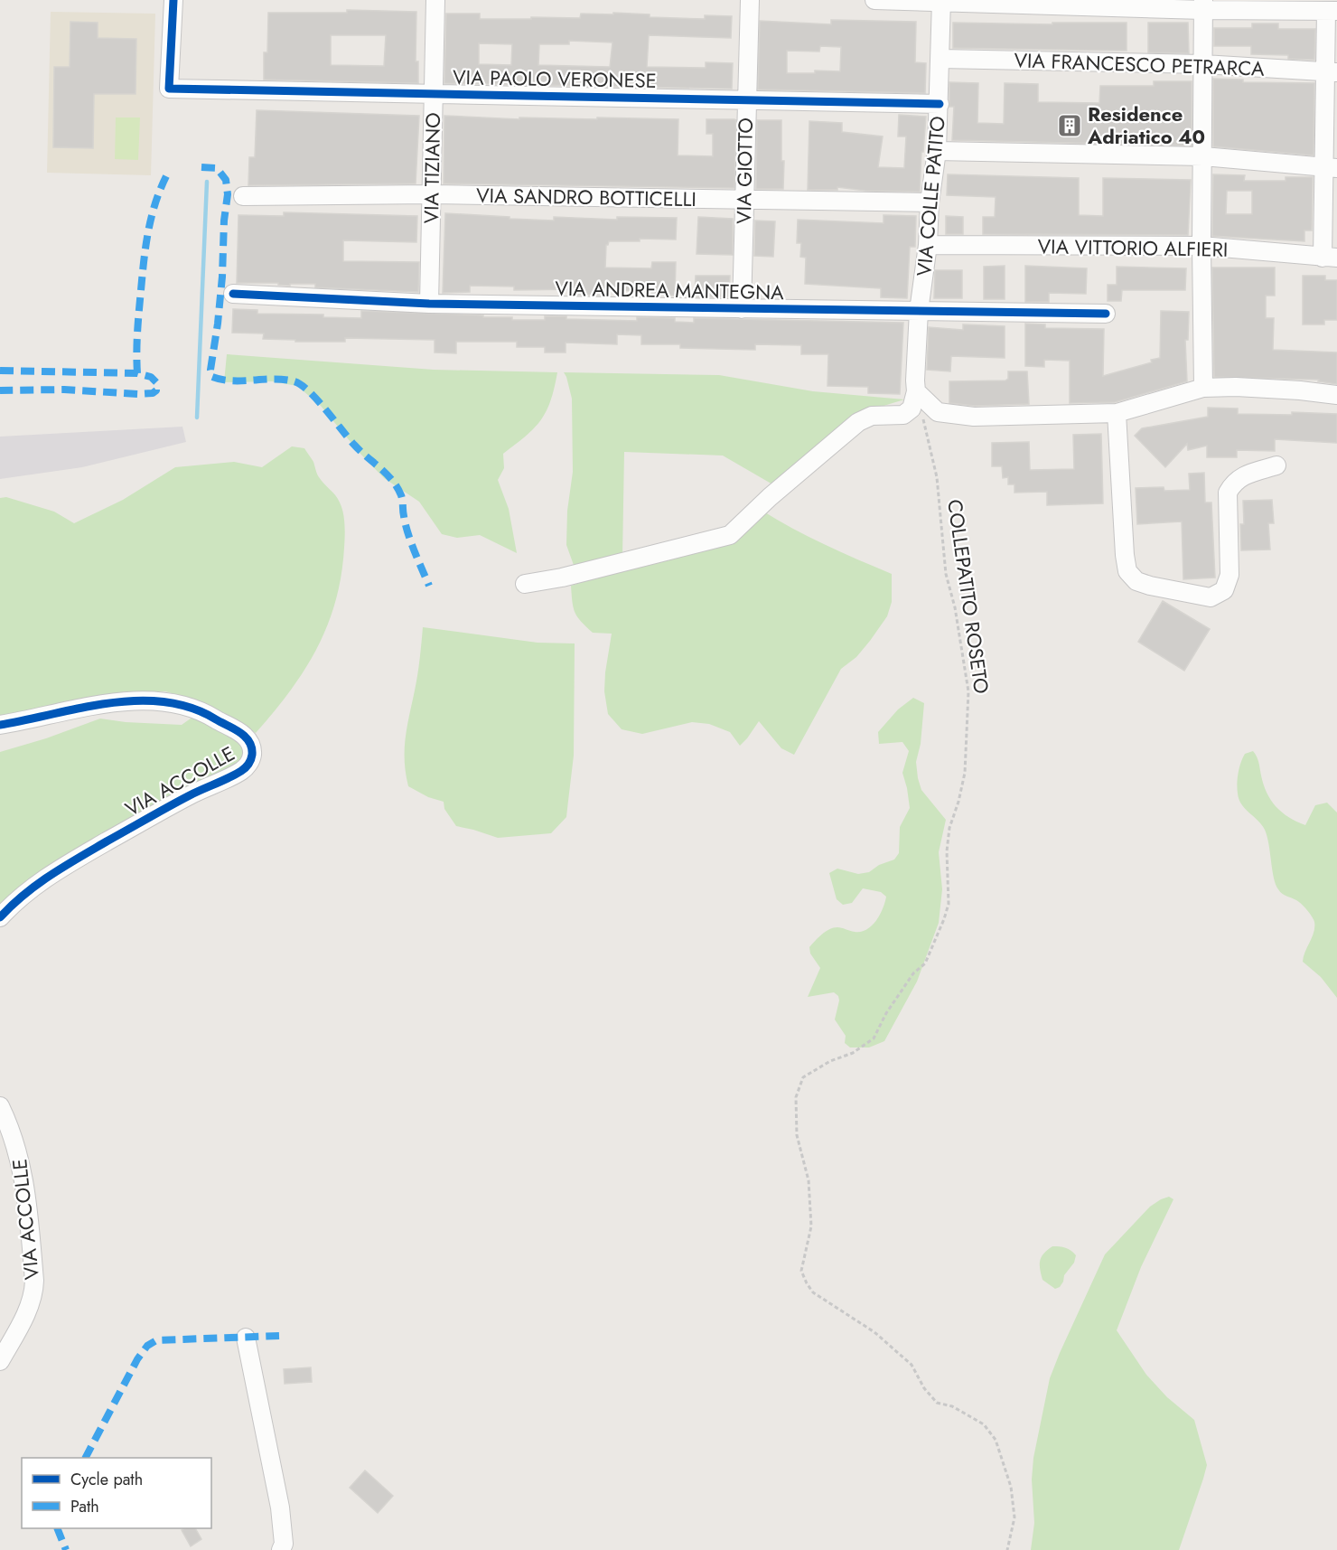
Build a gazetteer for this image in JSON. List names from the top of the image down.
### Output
{
  "streets": {
    "street": [
      "VIA FRANCESCO PETRARCA",
      "VIA PAOLO VERONESE",
      "VIA TIZIANO",
      "VIA GIOTTO",
      "VIA COLLE PATITO",
      "VIA SANDRO BOTTICELLI",
      "VIA VITTORIO ALFIERI",
      "VIA ANDREA MANTEGNA",
      "VIA ACCOLLE"
    ],
    "path": ["COLLEPATITO ROSETO"]
  },
  "crossings": [
    ["VIA FRANCESCO PETRARCA", "VIA COLLE PATITO"],
    ["VIA PAOLO VERONESE", "VIA TIZIANO"],
    ["VIA PAOLO VERONESE", "VIA GIOTTO"],
    ["VIA PAOLO VERONESE", "VIA COLLE PATITO"],
    ["VIA TIZIANO", "VIA SANDRO BOTTICELLI"],
    ["VIA TIZIANO", "VIA ANDREA MANTEGNA"],
    ["VIA GIOTTO", "VIA SANDRO BOTTICELLI"],
    ["VIA GIOTTO", "VIA ANDREA MANTEGNA"],
    ["VIA COLLE PATITO", "VIA SANDRO BOTTICELLI"],
    ["VIA COLLE PATITO", "VIA VITTORIO ALFIERI"],
    ["VIA COLLE PATITO", "VIA ANDREA MANTEGNA"],
    ["VIA COLLE PATITO", "COLLEPATITO ROSETO"]
  ],
  "places": {
    "building": ["Residence Adriatico 40"]
  },
  "legend": ["Cycle path", "Path"]
}
